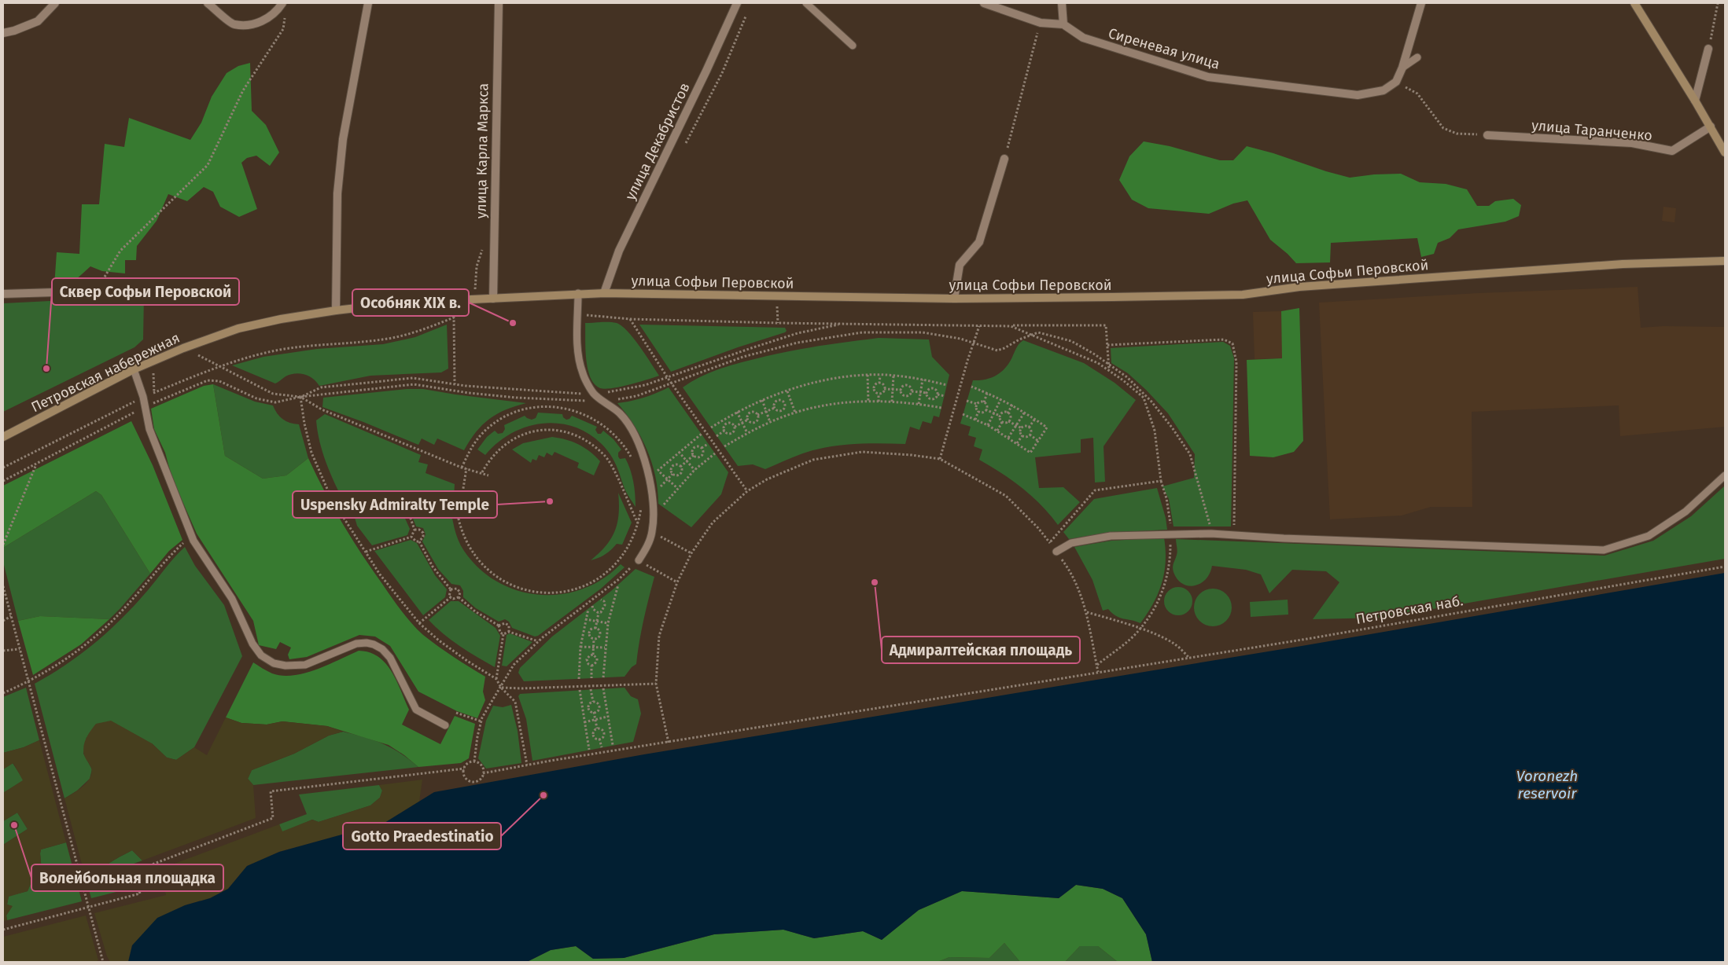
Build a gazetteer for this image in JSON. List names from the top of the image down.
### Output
{
  "streets": {
    "main road": ["улица Софьи Перовской", "Петровская набережная"],
    "street": [
      "Сиреневая улица",
      "улица Таранченко",
      "улица Декабристов",
      "улица Карла Маркса"
    ],
    "path": ["Петровская наб."]
  },
  "crossings": [
    ["улица Декабристов", "улица Софьи Перовской"],
    ["улица Карла Маркса", "улица Софьи Перовской"],
    ["улица Софьи Перовской", "Петровская набережная"]
  ],
  "water": ["Voronezh reservoir"],
  "places": [
    "Особняк XIX в.",
    "Сквер Софьи Перовской",
    "Uspensky Admiralty Temple",
    "Адмиралтейская площадь",
    "Gotto Praedestinatio",
    "Волейбольная площадка"
  ]
}
